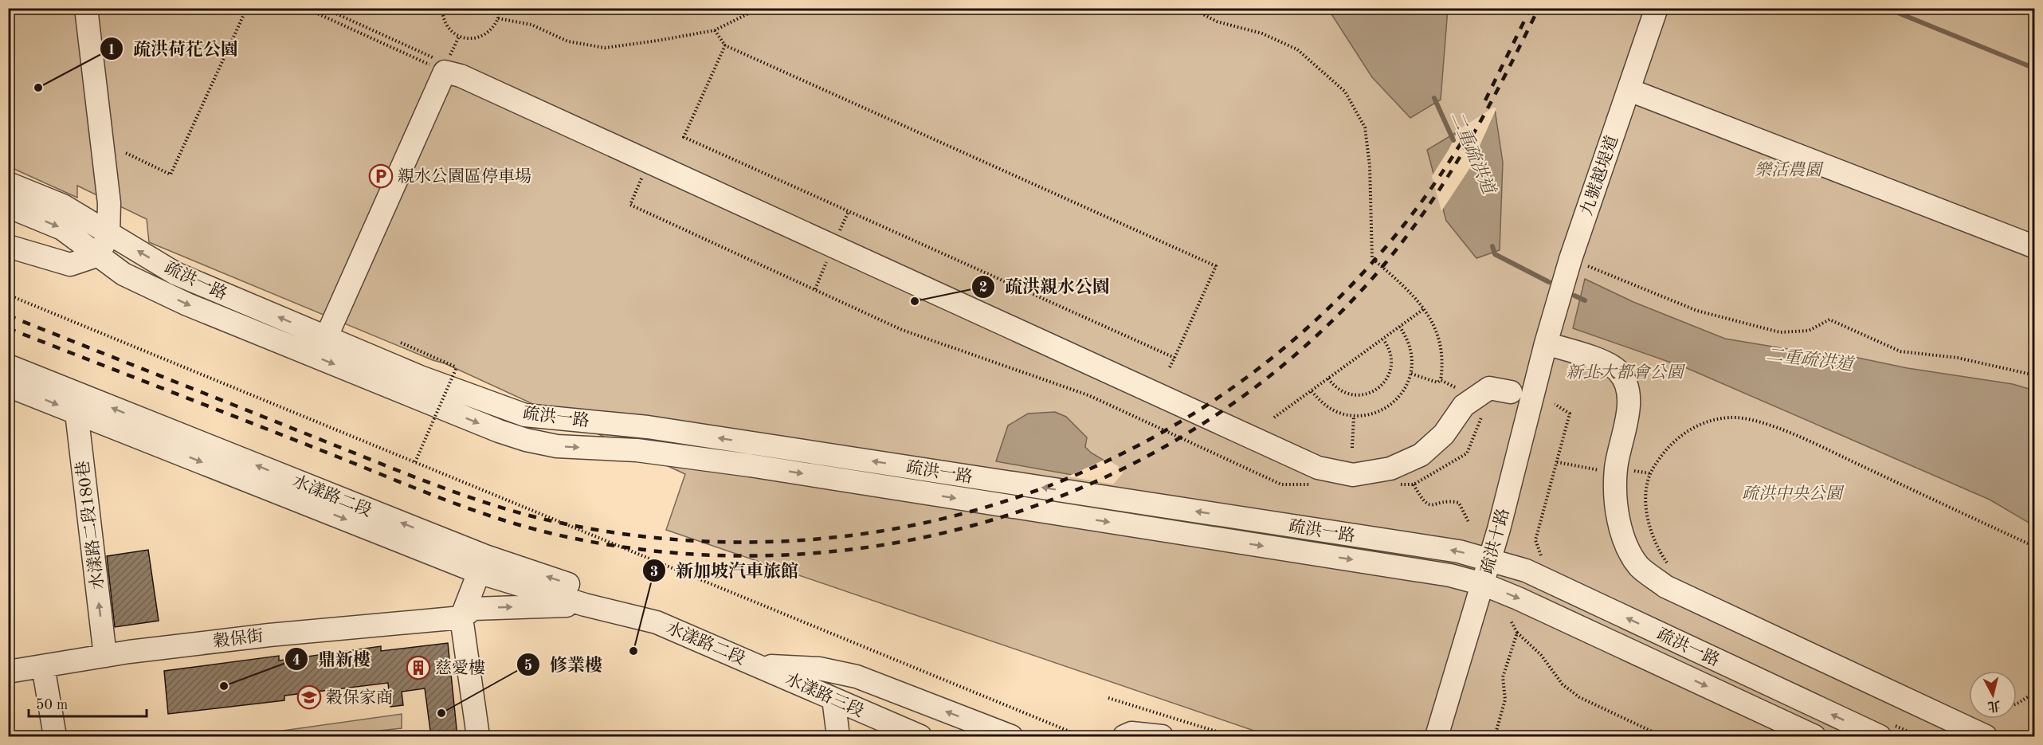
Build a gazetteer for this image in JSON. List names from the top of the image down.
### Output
{
  "streets": {
    "street": [
      "九號越堤道",
      "疏洪一路",
      "水漾路二段",
      "水漾路二段180巷",
      "疏洪十路",
      "穀保街",
      "水漾路三段"
    ]
  },
  "crossings": [
    ["九號越堤道", "疏洪十路"],
    ["疏洪一路", "疏洪十路"],
    ["水漾路二段", "水漾路二段180巷"],
    ["水漾路二段", "穀保街"],
    ["水漾路二段", "水漾路三段"],
    ["水漾路二段180巷", "穀保街"]
  ],
  "one_way": ["水漾路二段180巷"],
  "water": ["二重疏洪道"],
  "parks": ["樂活農園", "新北大都會公園", "疏洪中央公園"],
  "places": {
    "other": [
      "疏洪荷花公園",
      "疏洪親水公園",
      "新加坡汽車旅館",
      "鼎新樓",
      "修業樓"
    ],
    "parking": ["親水公園區停車場"],
    "building": ["慈愛樓"],
    "school or university": ["穀保家商"]
  },
  "scale_bar": "50 m",
  "north": "bottom"
}
